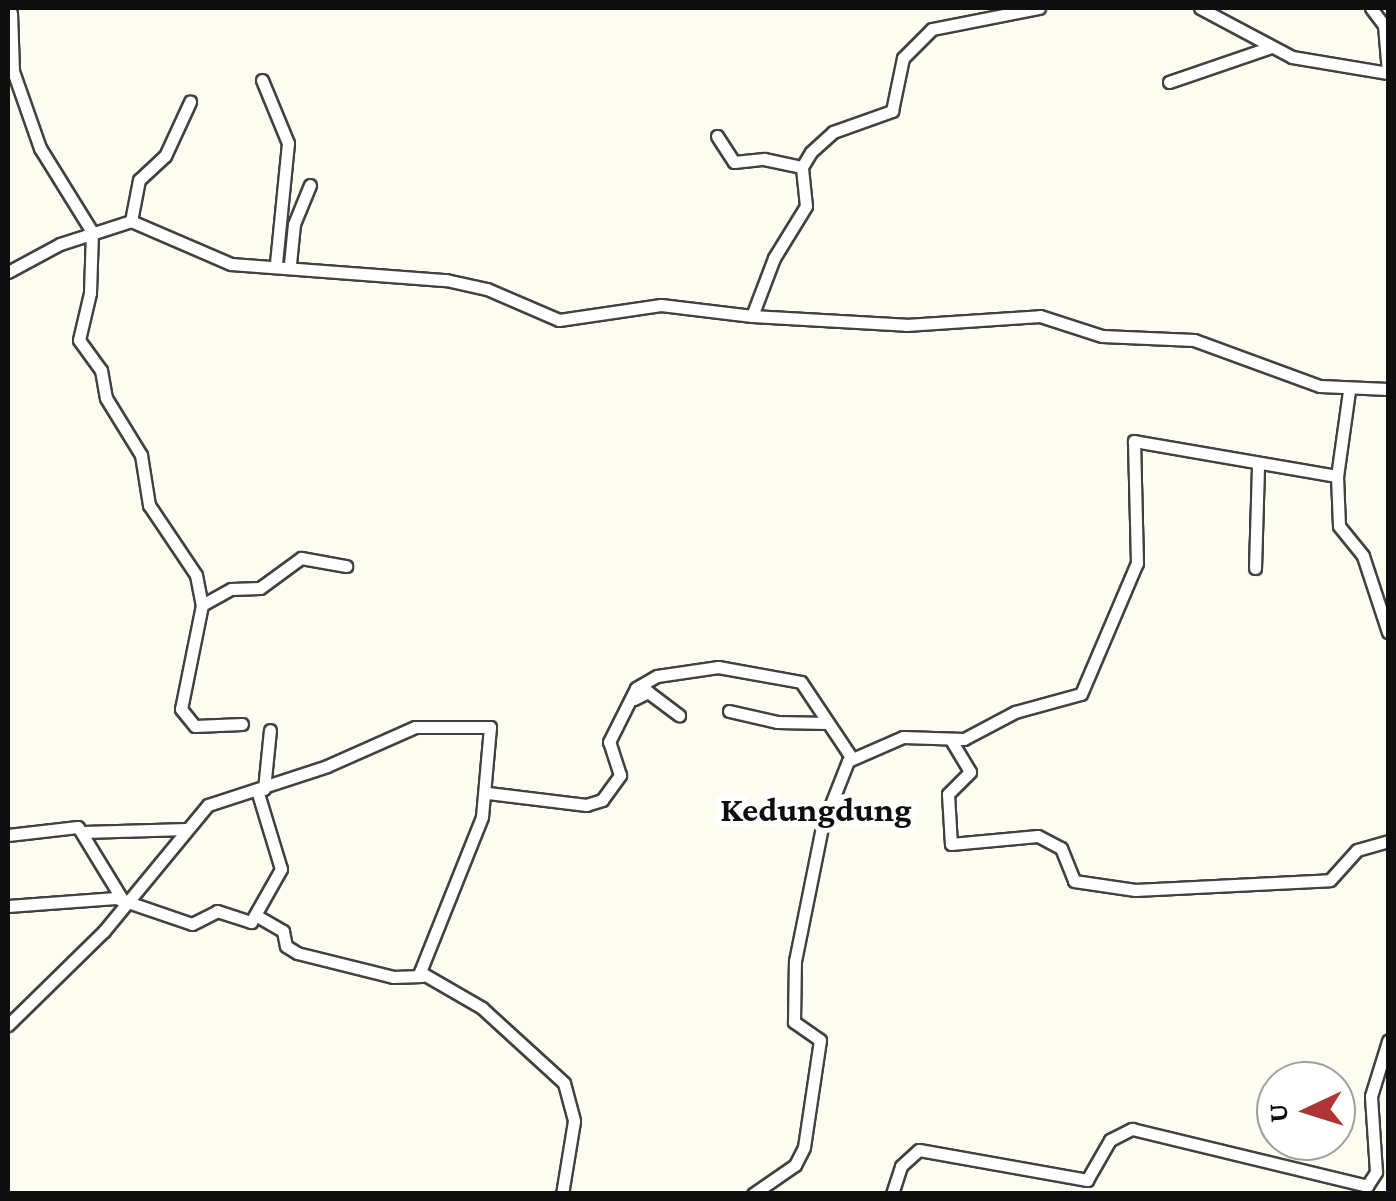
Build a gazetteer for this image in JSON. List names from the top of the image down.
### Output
{
  "districts": ["Kedungdung"],
  "north": "left"
}
